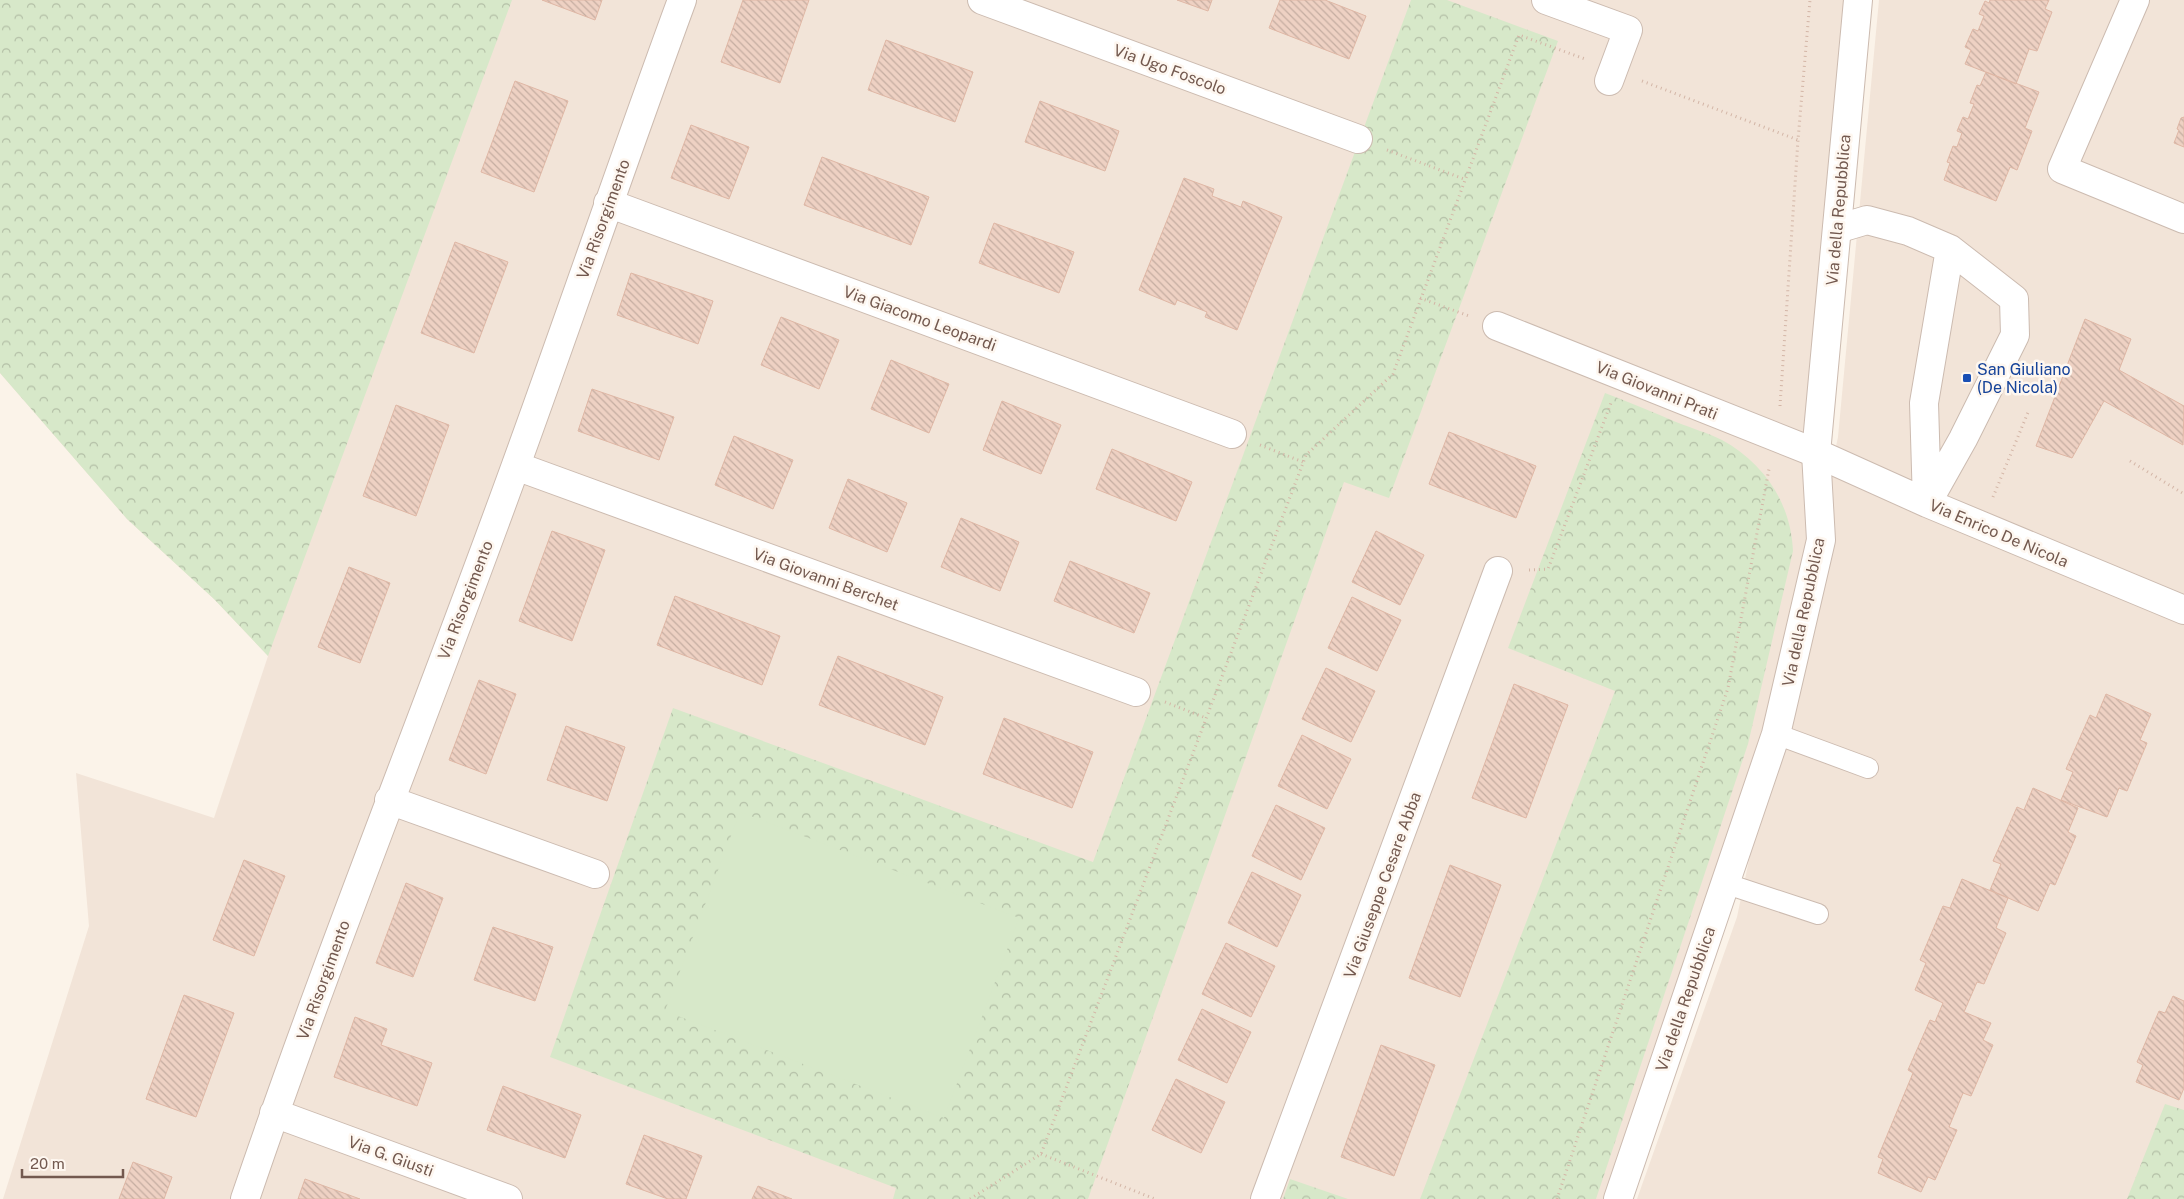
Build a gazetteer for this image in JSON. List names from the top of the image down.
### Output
{
  "streets": {
    "street": [
      "Via Ugo Foscolo",
      "Via della Repubblica",
      "Via Risorgimento",
      "Via Giacomo Leopardi",
      "Via Giovanni Prati",
      "Via Enrico De Nicola",
      "Via Giovanni Berchet",
      "Via Giuseppe Cesare Abba",
      "Via G. Giusti"
    ]
  },
  "crossings": [
    ["Via della Repubblica", "Via Giovanni Prati"],
    ["Via della Repubblica", "Via Enrico De Nicola"],
    ["Via Risorgimento", "Via Giacomo Leopardi"],
    ["Via Risorgimento", "Via Giovanni Berchet"],
    ["Via Risorgimento", "Via G. Giusti"],
    ["Via Giovanni Prati", "Via Enrico De Nicola"]
  ],
  "places": {
    "transit": ["San Giuliano (De Nicola)"]
  },
  "scale_bar": "20 m"
}
